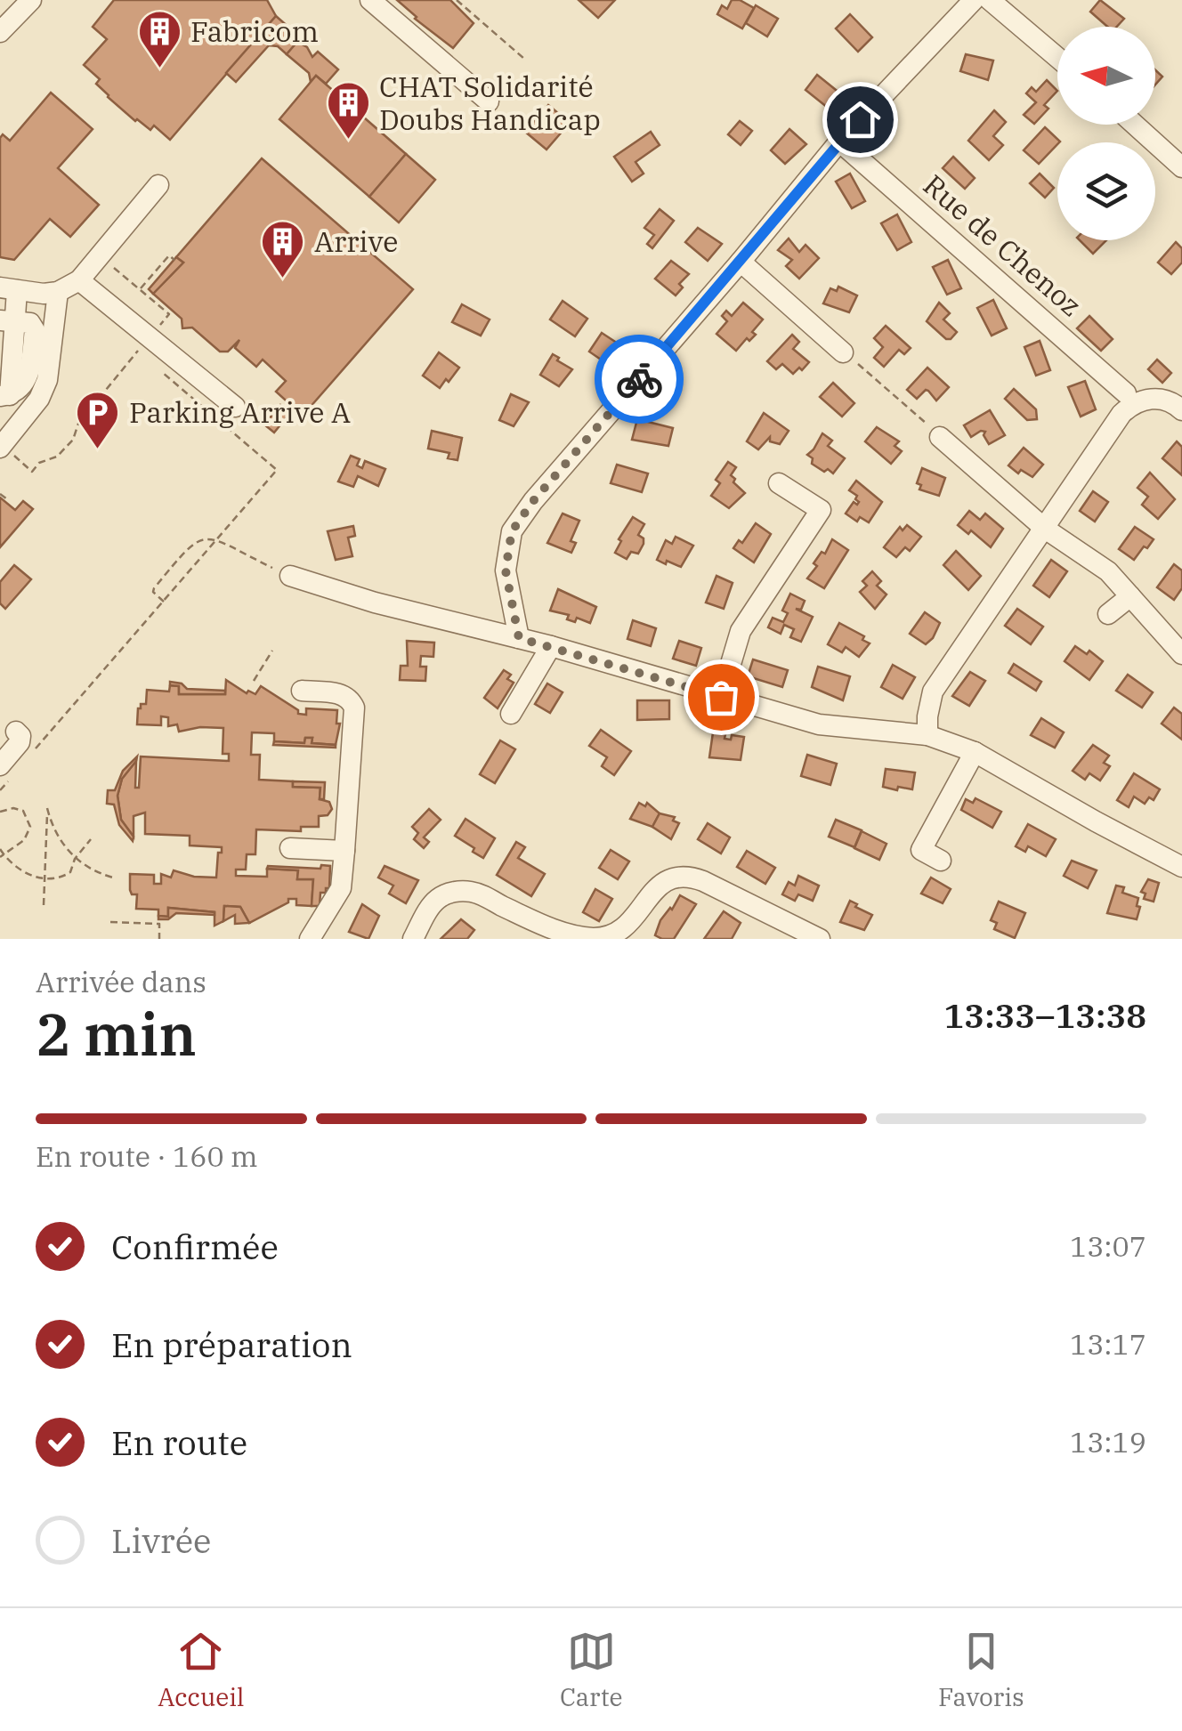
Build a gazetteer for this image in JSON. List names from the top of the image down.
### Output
{
  "streets": {
    "street": ["Rue de Chenoz"]
  },
  "places": {
    "building": ["Fabricom", "CHAT Solidarité Doubs Handicap", "Arrive"],
    "parking": ["Parking Arrive A"]
  },
  "north": "left",
  "page": {
    "heading": ["2 min", "Arrivée dans", "13:33–13:38"],
    "bar": "En route · 160 m",
    "list": [
      ["Confirmée", "13:07"],
      ["En préparation", "13:17"],
      ["En route", "13:19"],
      "Livrée"
    ],
    "tabs": ["Accueil", "Carte", "Favoris"]
  }
}
